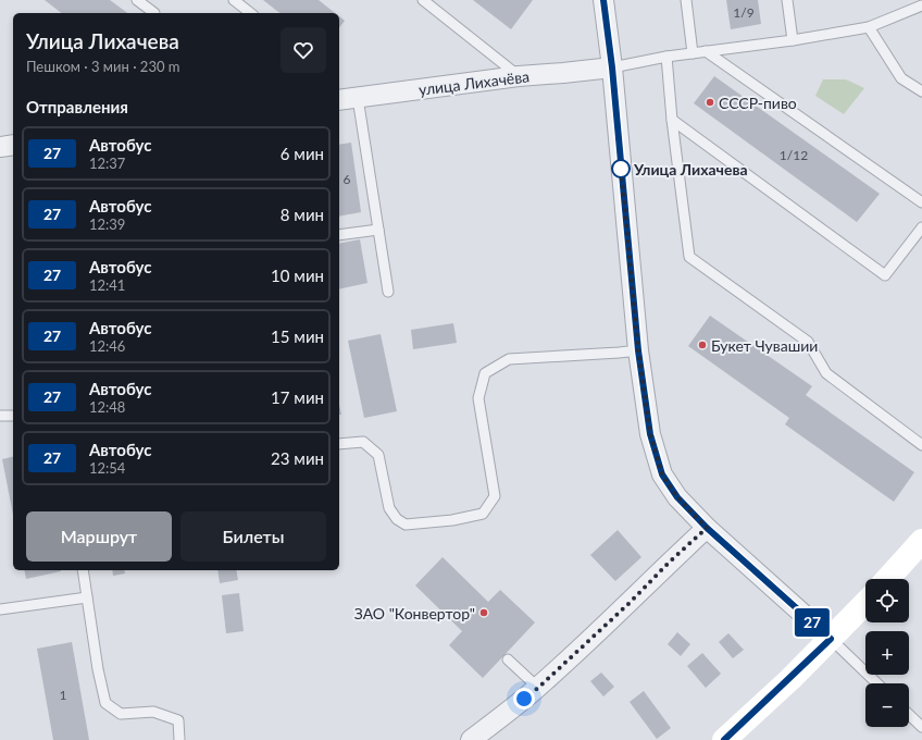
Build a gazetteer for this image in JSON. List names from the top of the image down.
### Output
{
  "streets": {
    "street": ["улица Лихачёва"]
  },
  "places": [
    "СССР-пиво",
    "Улица Лихачева",
    "Букет Чувашии",
    "ЗАО \"Конвертор\""
  ],
  "lines": ["bus line 27"],
  "house_numbers": [
    "1/9",
    "1/12",
    "6",
    "1"
  ],
  "page": {
    "on_map": "27",
    "heading": [
      ["Улица Лихачева", "Пешком · 3 мин · 230 m"],
      "Отправления"
    ],
    "list": [
      {
        "mark": "27",
        "name": "Автобус",
        "note": "12:37",
        "value": "6 мин"
      },
      {
        "mark": "27",
        "name": "Автобус",
        "note": "12:39",
        "value": "8 мин"
      },
      {
        "mark": "27",
        "name": "Автобус",
        "note": "12:41",
        "value": "10 мин"
      },
      {
        "mark": "27",
        "name": "Автобус",
        "note": "12:46",
        "value": "15 мин"
      },
      {
        "mark": "27",
        "name": "Автобус",
        "note": "12:48",
        "value": "17 мин"
      },
      {
        "mark": "27",
        "name": "Автобус",
        "note": "12:54",
        "value": "23 мин"
      }
    ],
    "buttons": ["Маршрут", "Билеты"],
    "map_buttons": ["+", "−"]
  }
}
